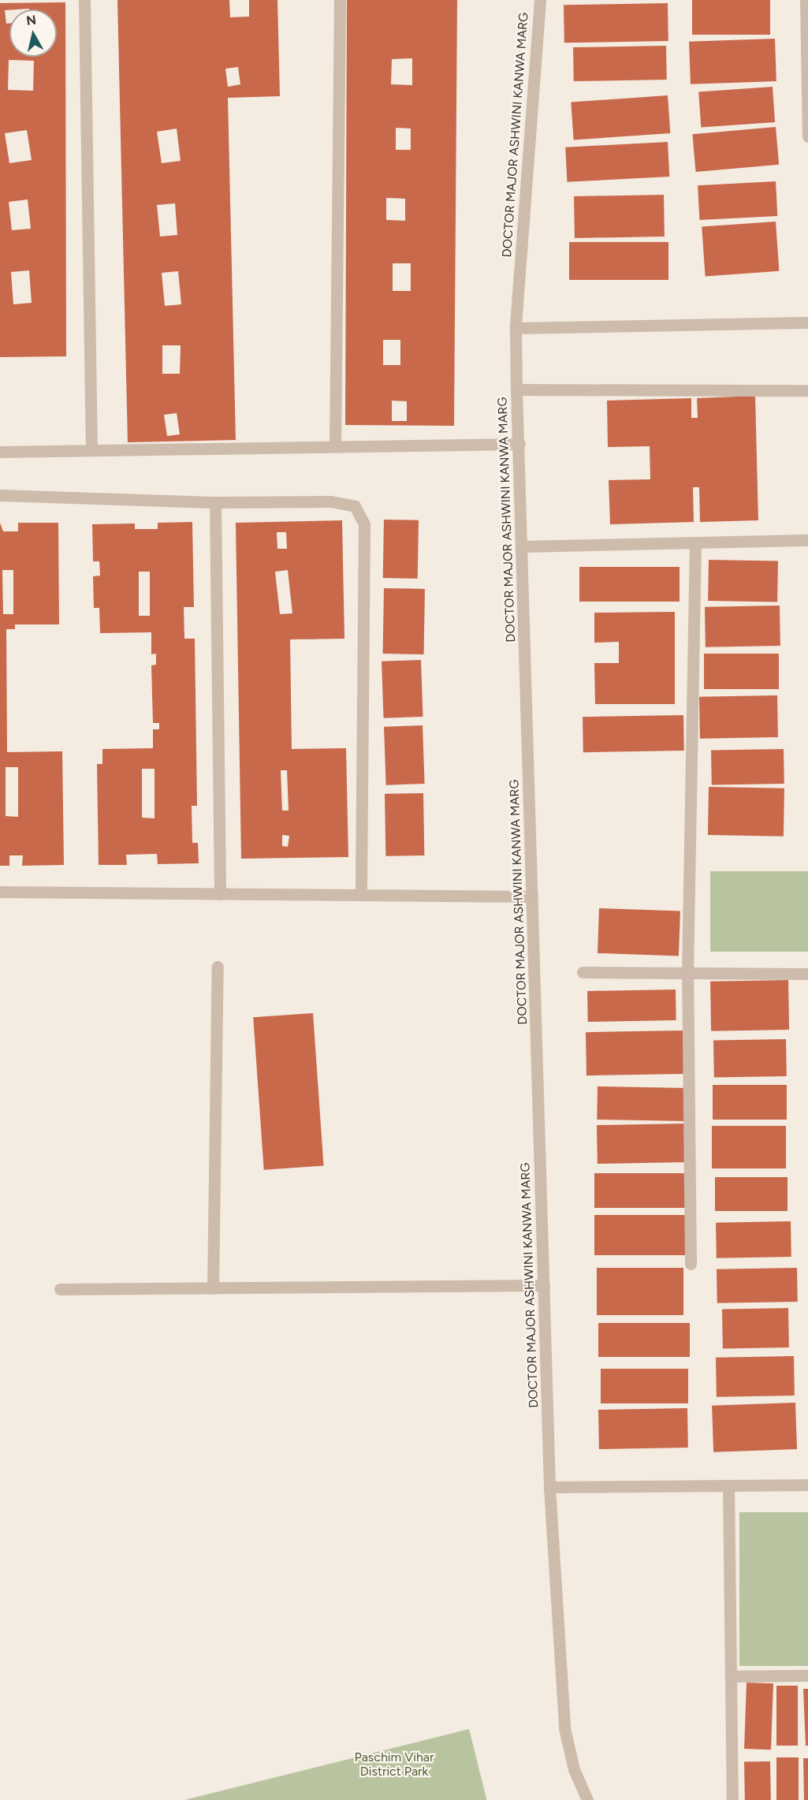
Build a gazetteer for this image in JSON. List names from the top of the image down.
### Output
{
  "streets": {
    "street": ["DOCTOR MAJOR ASHWINI KANWA MARG"]
  },
  "parks": ["Paschim Vihar District Park"],
  "north": "top"
}
